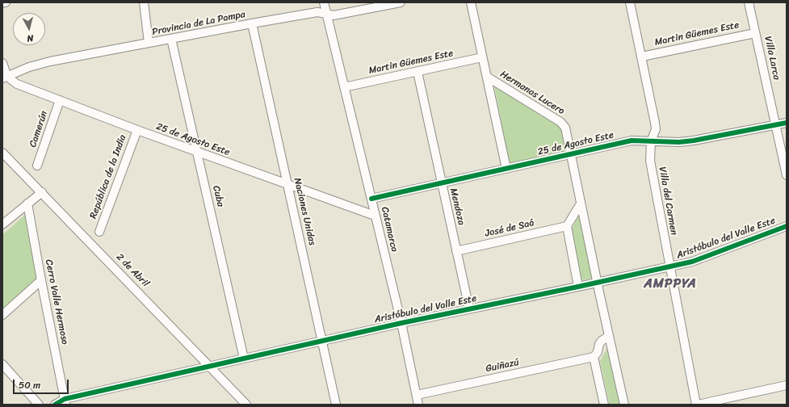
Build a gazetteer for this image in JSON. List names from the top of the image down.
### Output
{
  "streets": {
    "street": [
      "Provincia de La Pampa",
      "Martin Güemes Este",
      "Villa Larca",
      "Hermanas Lucero",
      "Camerún",
      "25 de Agosto Este",
      "República de la India",
      "Cuba",
      "Villa del Carmen",
      "Mendoza",
      "Naciones Unidas",
      "José de Saá",
      "Catamarca",
      "Aristóbulo del Valle Este",
      "2 de Abril",
      "Cerro Valle Hermoso",
      "Guiñazú"
    ]
  },
  "crossings": [
    ["Provincia de La Pampa", "25 de Agosto Este"],
    ["Provincia de La Pampa", "Cuba"],
    ["Provincia de La Pampa", "Naciones Unidas"],
    ["Provincia de La Pampa", "Catamarca"],
    ["Martin Güemes Este", "Villa Larca"],
    ["Martin Güemes Este", "Villa del Carmen"],
    ["Martin Güemes Este", "Mendoza"],
    ["Martin Güemes Este", "Catamarca"],
    ["Villa Larca", "25 de Agosto Este"],
    ["Hermanas Lucero", "25 de Agosto Este"],
    ["Hermanas Lucero", "Aristóbulo del Valle Este"],
    ["Camerún", "25 de Agosto Este"],
    ["25 de Agosto Este", "República de la India"],
    ["25 de Agosto Este", "Cuba"],
    ["25 de Agosto Este", "Villa del Carmen"],
    ["25 de Agosto Este", "Mendoza"],
    ["25 de Agosto Este", "Naciones Unidas"],
    ["25 de Agosto Este", "Catamarca"],
    ["Cuba", "Aristóbulo del Valle Este"],
    ["Villa del Carmen", "Aristóbulo del Valle Este"],
    ["Mendoza", "José de Saá"],
    ["Mendoza", "Aristóbulo del Valle Este"],
    ["Naciones Unidas", "Aristóbulo del Valle Este"],
    ["Catamarca", "Aristóbulo del Valle Este"],
    ["Catamarca", "Guiñazú"],
    ["Aristóbulo del Valle Este", "2 de Abril"],
    ["Aristóbulo del Valle Este", "Cerro Valle Hermoso"]
  ],
  "districts": ["AMPPYA"],
  "scale_bar": "50 m",
  "north": "bottom"
}
